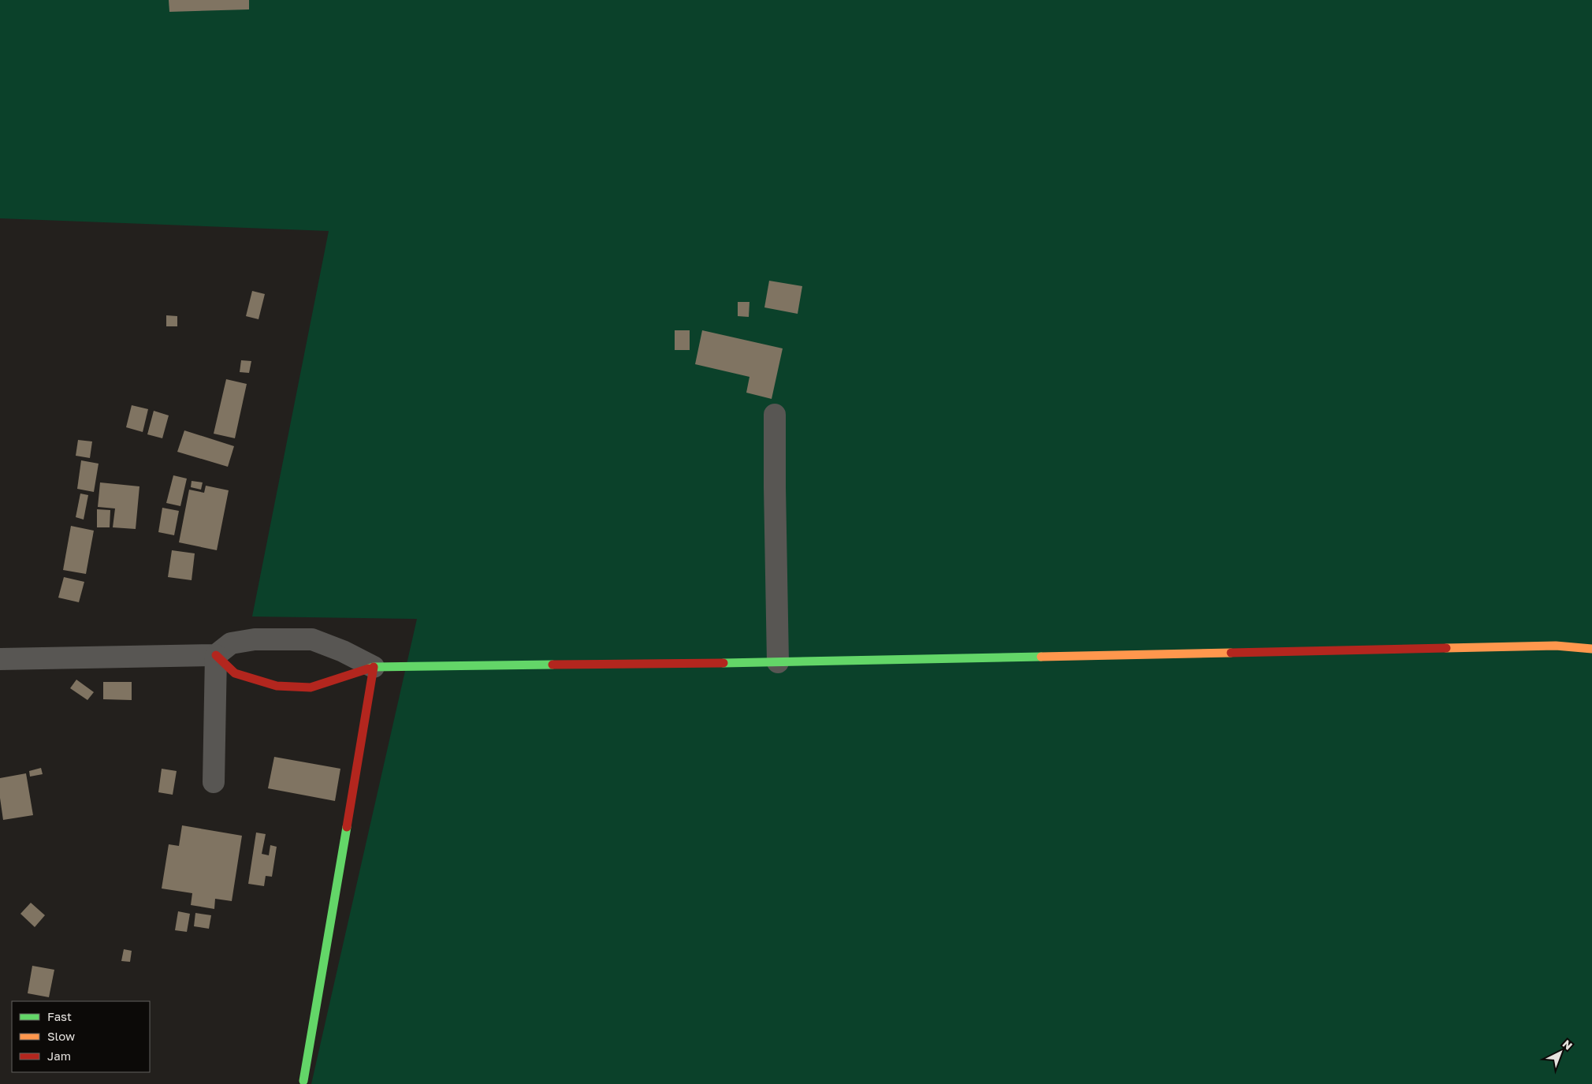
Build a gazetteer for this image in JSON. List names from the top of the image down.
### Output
{
  "legend": ["Fast", "Slow", "Jam"],
  "north": "top right"
}
